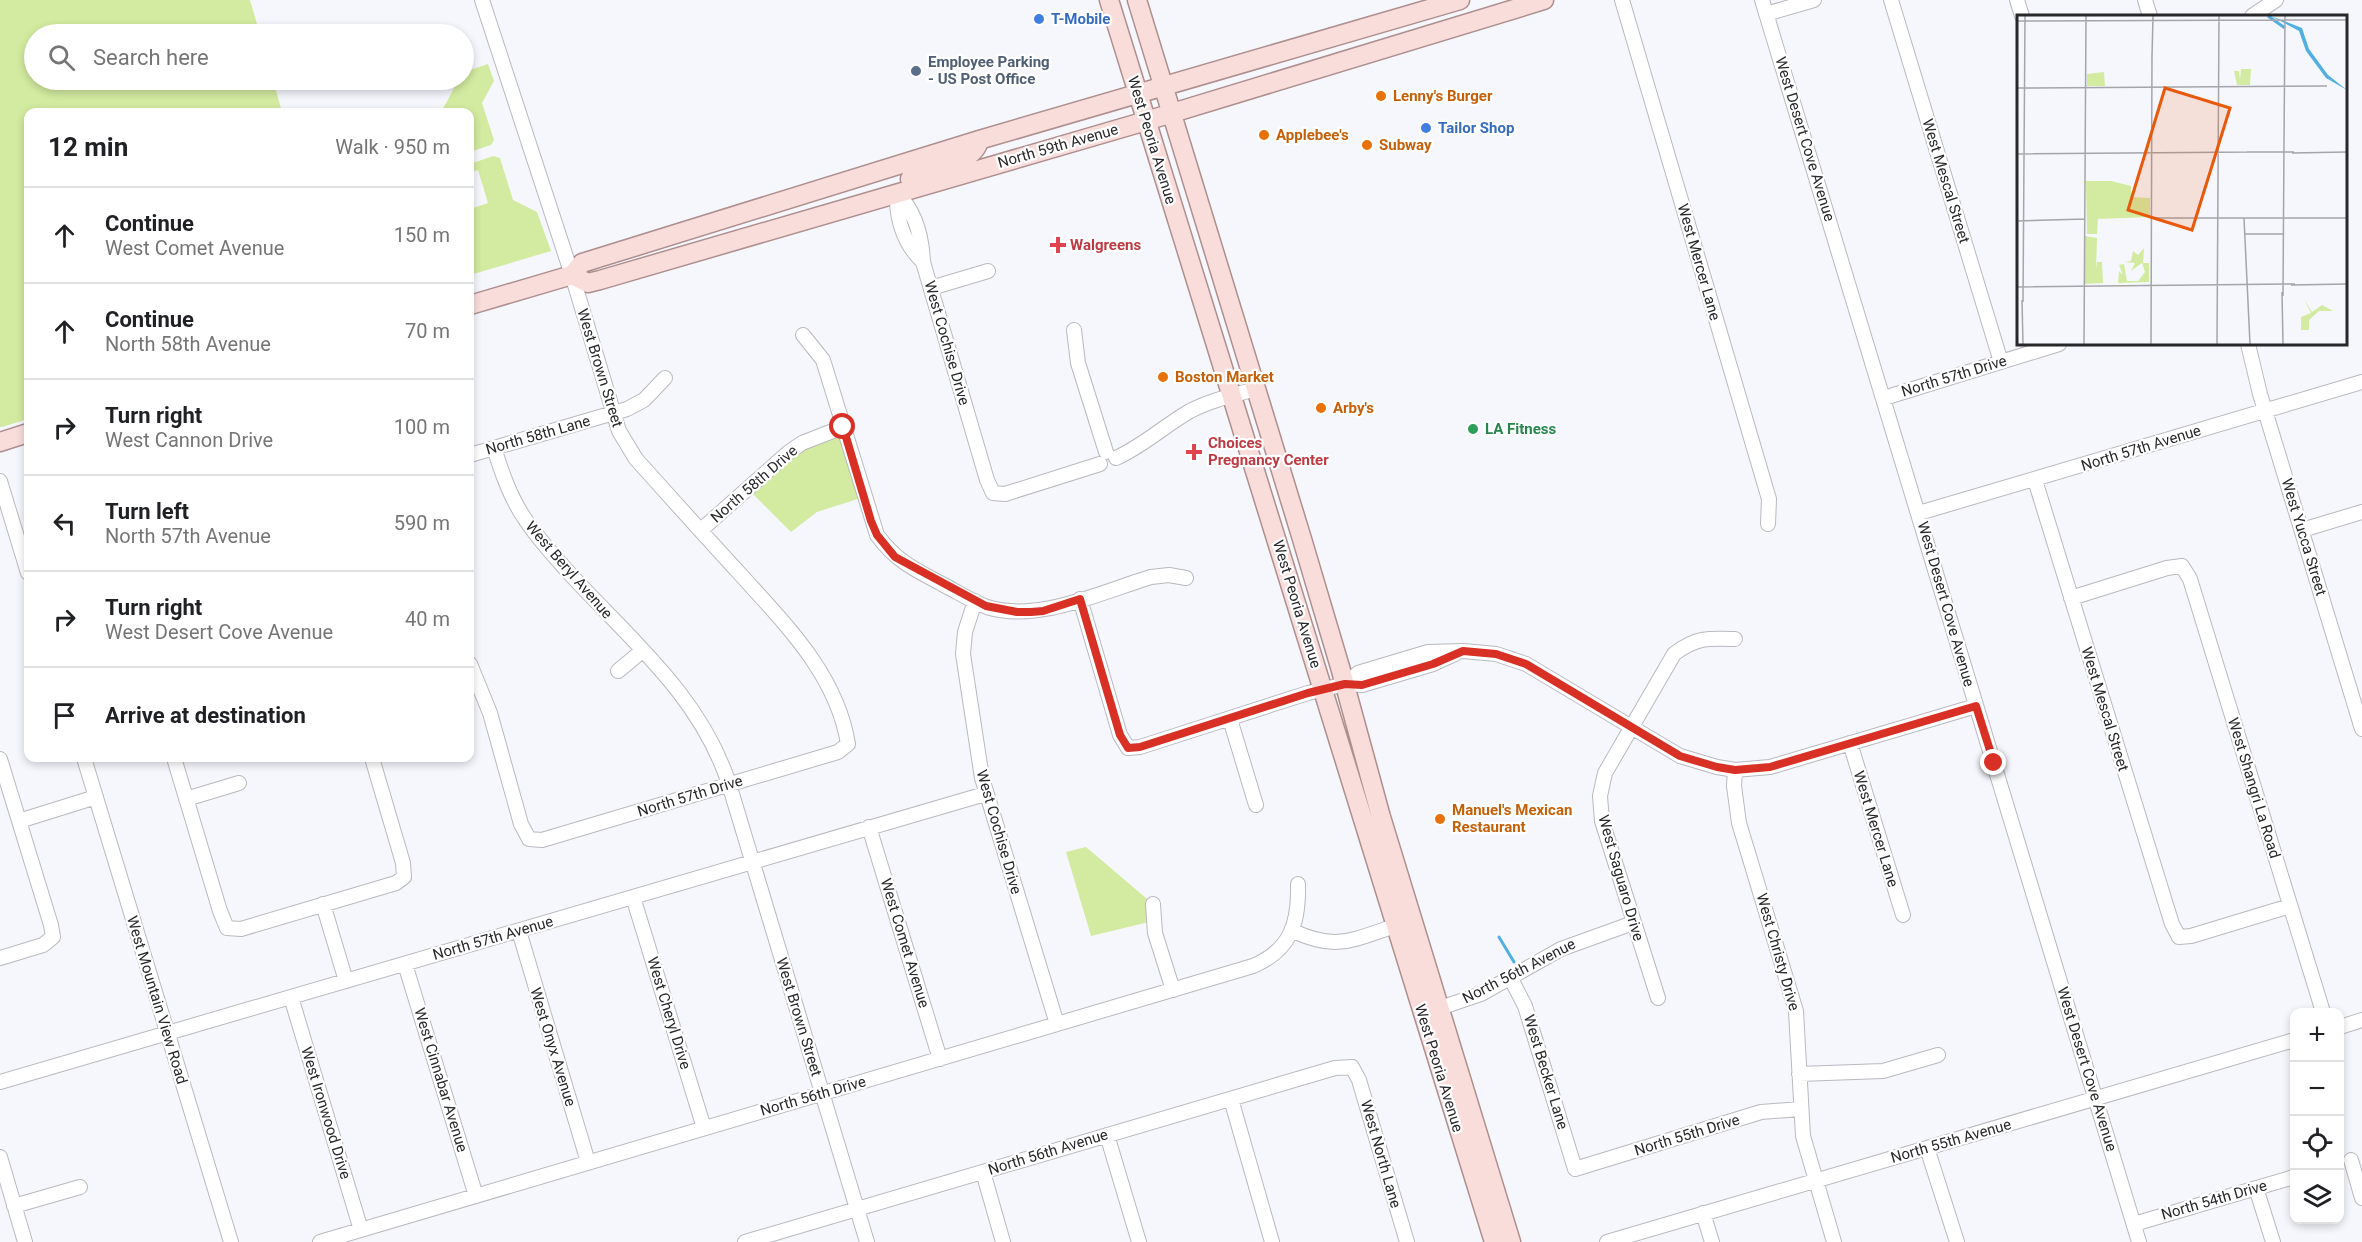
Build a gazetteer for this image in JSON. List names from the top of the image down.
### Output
{
  "streets": {
    "main road": ["West Peoria Avenue", "North 59th Avenue"],
    "street": [
      "West Desert Cove Avenue",
      "West Mescal Street",
      "West Mercer Lane",
      "West Cochise Drive",
      "West Brown Street",
      "North 57th Drive",
      "North 58th Lane",
      "North 57th Avenue",
      "North 58th Drive",
      "West Yucca Street",
      "West Beryl Avenue",
      "West Shangri La Road",
      "West Saguaro Drive",
      "West Comet Avenue",
      "West Christy Drive",
      "North 56th Avenue",
      "West Mountain View Road",
      "West Cheryl Drive",
      "West Onyx Avenue",
      "West Becker Lane",
      "West Cinnabar Avenue",
      "North 56th Drive",
      "West Ironwood Drive",
      "North 55th Drive",
      "North 55th Avenue",
      "West North Lane",
      "North 54th Drive"
    ]
  },
  "crossings": [
    ["West Desert Cove Avenue", "North 57th Drive"],
    ["West Desert Cove Avenue", "North 57th Avenue"],
    ["West Desert Cove Avenue", "North 55th Avenue"],
    ["West Desert Cove Avenue", "North 54th Drive"],
    ["West Peoria Avenue", "North 59th Avenue"],
    ["West Peoria Avenue", "North 56th Avenue"],
    ["North 59th Avenue", "West Cochise Drive"],
    ["North 59th Avenue", "West Brown Street"],
    ["West Mescal Street", "North 57th Drive"],
    ["West Mescal Street", "North 57th Avenue"],
    ["West Mescal Street", "West Shangri La Road"],
    ["West Cochise Drive", "North 57th Avenue"],
    ["West Cochise Drive", "North 56th Drive"],
    ["West Brown Street", "North 57th Drive"],
    ["West Brown Street", "North 58th Lane"],
    ["West Brown Street", "North 57th Avenue"],
    ["West Brown Street", "North 58th Drive"],
    ["West Brown Street", "West Beryl Avenue"],
    ["West Brown Street", "North 56th Avenue"],
    ["West Brown Street", "North 56th Drive"],
    ["North 57th Drive", "West Beryl Avenue"],
    ["North 58th Lane", "West Beryl Avenue"],
    ["North 57th Avenue", "West Yucca Street"],
    ["North 57th Avenue", "West Comet Avenue"],
    ["North 57th Avenue", "West Mountain View Road"],
    ["North 57th Avenue", "West Cheryl Drive"],
    ["North 57th Avenue", "West Onyx Avenue"],
    ["North 57th Avenue", "West Cinnabar Avenue"],
    ["North 57th Avenue", "West Ironwood Drive"],
    ["West Saguaro Drive", "North 56th Avenue"],
    ["West Comet Avenue", "North 56th Drive"],
    ["West Christy Drive", "North 55th Drive"],
    ["West Christy Drive", "North 55th Avenue"],
    ["North 56th Avenue", "West Becker Lane"],
    ["North 56th Avenue", "West North Lane"],
    ["West Cheryl Drive", "North 56th Drive"],
    ["West Onyx Avenue", "North 56th Drive"],
    ["West Becker Lane", "North 55th Drive"],
    ["West Cinnabar Avenue", "North 56th Drive"],
    ["North 56th Drive", "West Ironwood Drive"]
  ],
  "places": {
    "other": [
      "T-Mobile",
      "Employee Parking - US Post Office",
      "Lenny's Burger",
      "Tailor Shop",
      "Applebee's",
      "Subway",
      "Boston Market",
      "Arby's",
      "LA Fitness",
      "Manuel's Mexican Restaurant"
    ],
    "health": ["Walgreens", "Choices Pregnancy Center"]
  },
  "page": {
    "search": "Search here",
    "heading": ["12 min", "Walk · 950 m"],
    "list": [
      ["Continue", "West Comet Avenue", "150 m"],
      ["Continue", "North 58th Avenue", "70 m"],
      ["Turn right", "West Cannon Drive", "100 m"],
      ["Turn left", "North 57th Avenue", "590 m"],
      ["Turn right", "West Desert Cove Avenue", "40 m"],
      "Arrive at destination"
    ],
    "map_buttons": ["+", "−"]
  }
}
